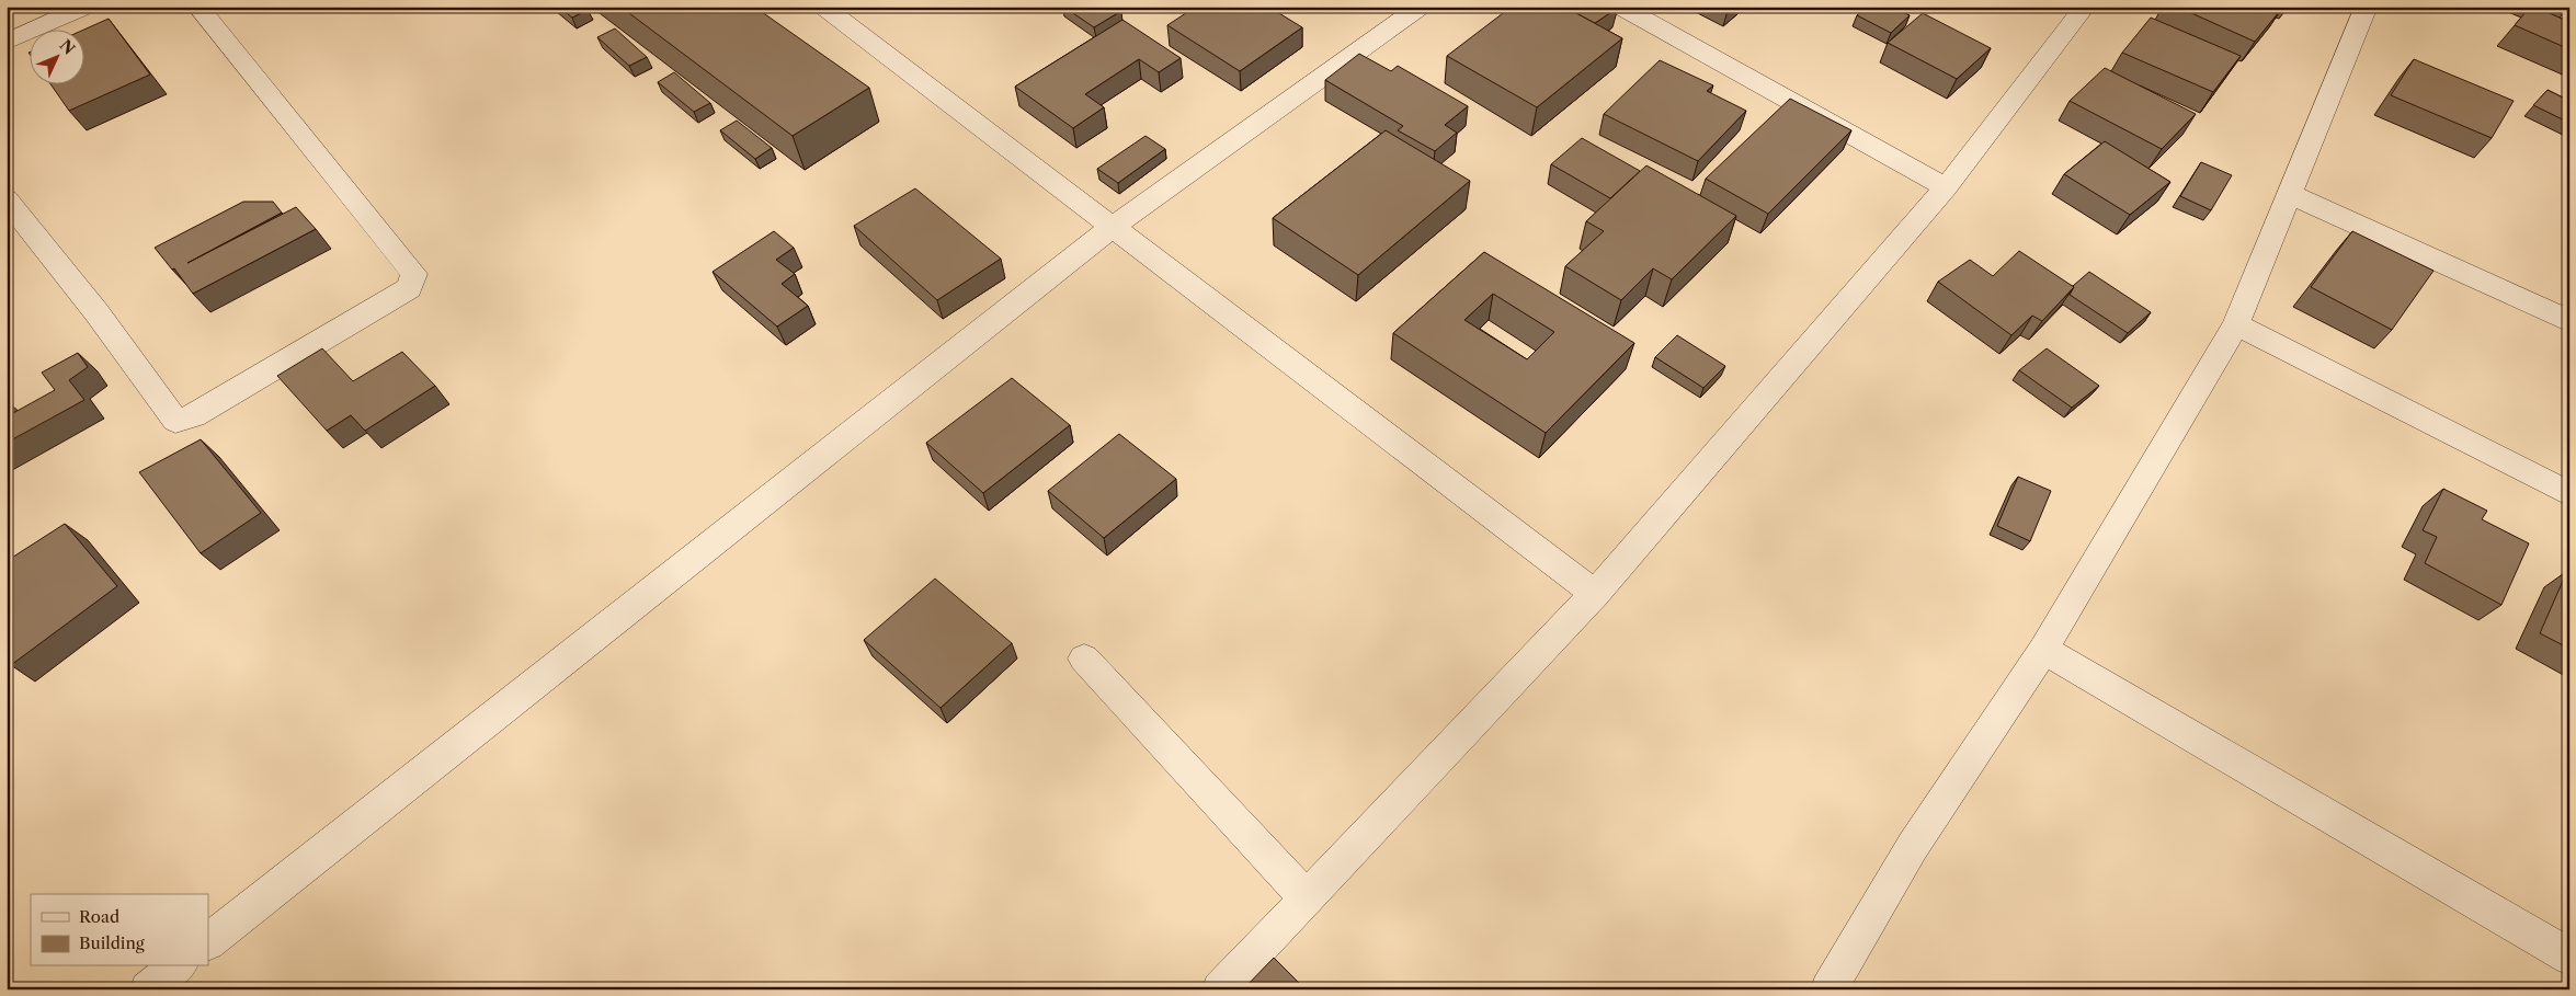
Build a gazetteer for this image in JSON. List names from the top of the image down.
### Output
{
  "legend": ["Road", "Building"],
  "north": "top right"
}
